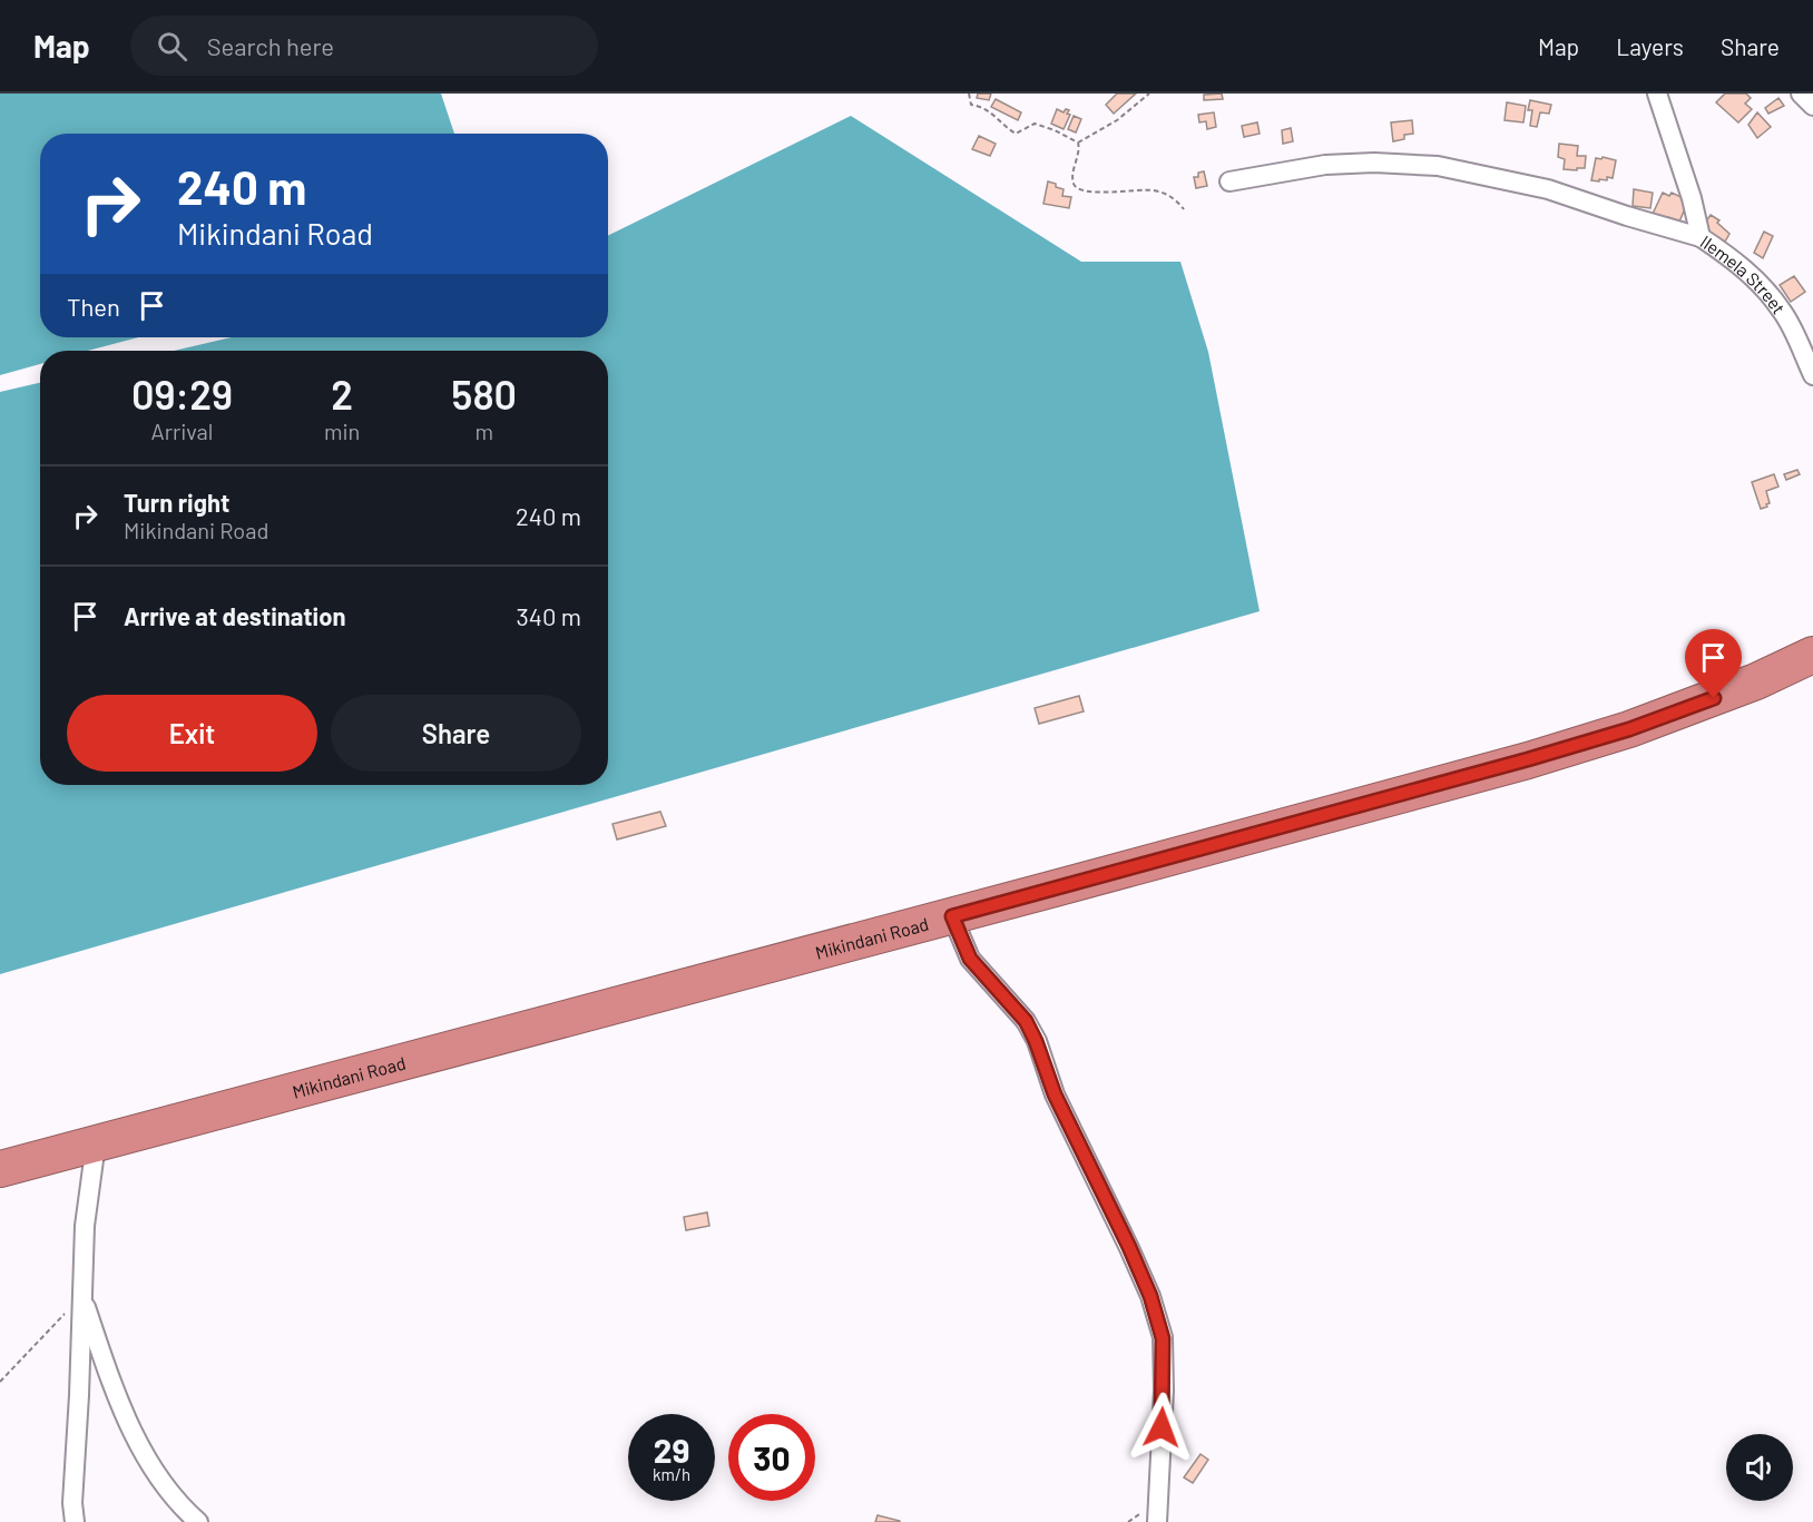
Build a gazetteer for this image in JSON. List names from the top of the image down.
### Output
{
  "streets": {
    "highway": ["Mikindani Road"],
    "street": ["Ilemela Street"]
  },
  "page": {
    "header": "Map",
    "search": "Search here",
    "nav": ["Map", "Layers", "Share"],
    "turn": ["240 m", "Mikindani Road"],
    "then": "Then",
    "eta": [
      "09:29",
      "Arrival",
      "2",
      "min",
      "580",
      "m"
    ],
    "list": [
      {
        "name": "Turn right",
        "note": "Mikindani Road",
        "value": "240 m"
      },
      {
        "name": "Arrive at destination",
        "value": "340 m"
      }
    ],
    "buttons": ["Exit", "Share"],
    "speed": "29 km/h",
    "limit": "30"
  }
}
